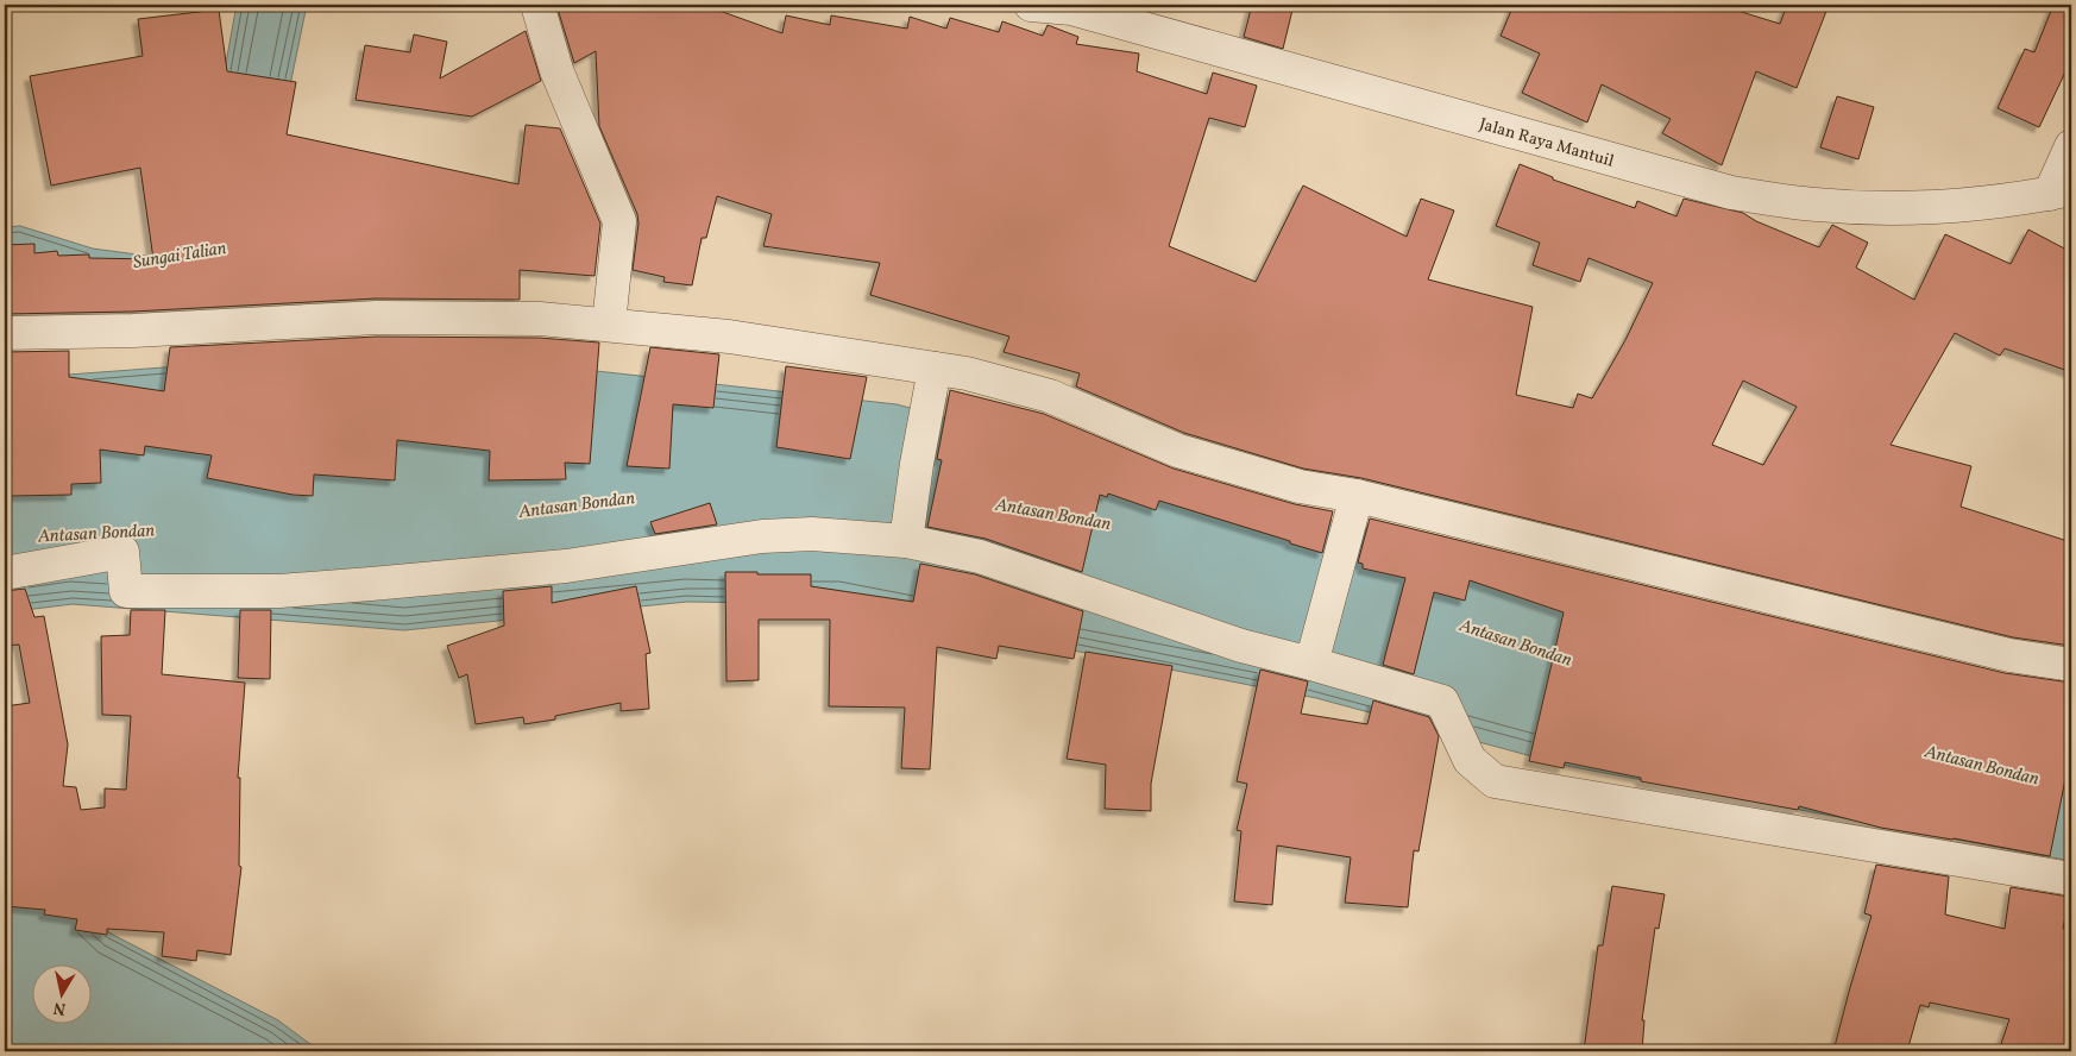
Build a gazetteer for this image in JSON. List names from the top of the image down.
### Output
{
  "streets": {
    "street": ["Jalan Raya Mantuil"]
  },
  "water": ["Sungai Talian", "Antasan Bondan"],
  "north": "bottom"
}
